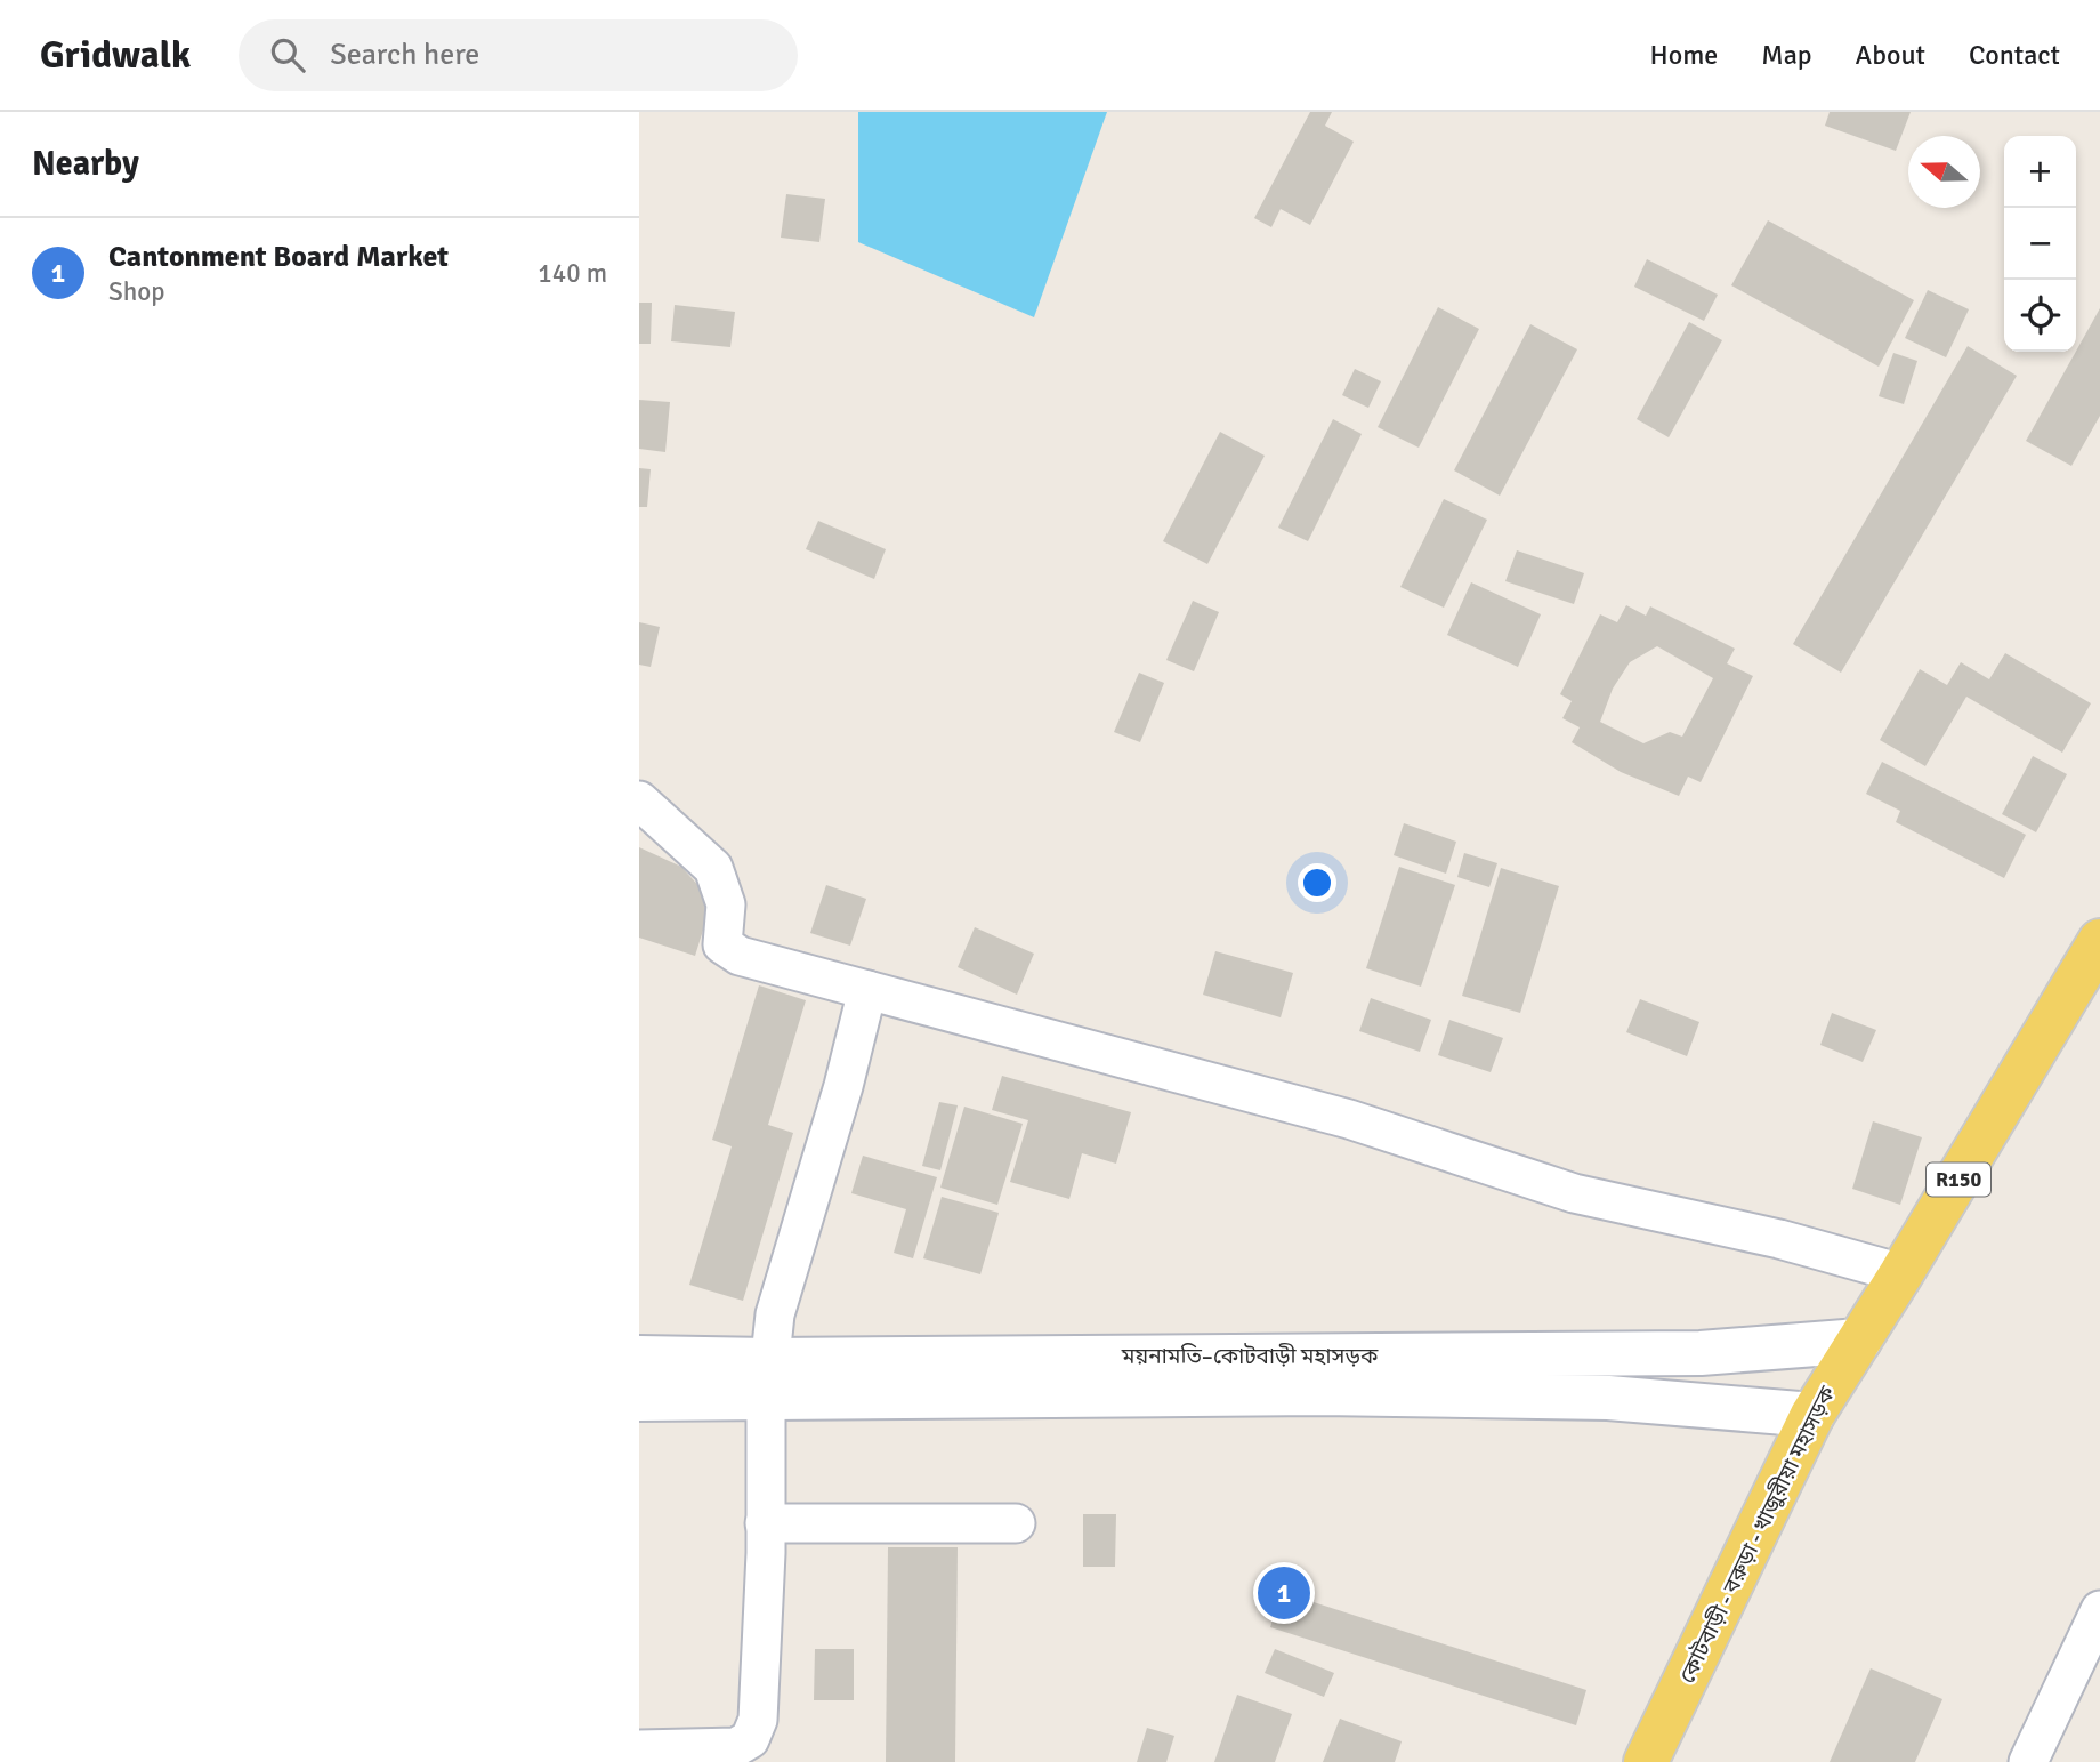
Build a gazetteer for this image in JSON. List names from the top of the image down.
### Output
{
  "streets": {
    "main road": ["R150", "ময়নামতি–কোটবাড়ী মহাসড়ক", "কোটবাড়ী - বরুড়া - খাজুরীয়া মহাসড়ক"]
  },
  "crossings": [
    ["ময়নামতি–কোটবাড়ী মহাসড়ক", "কোটবাড়ী - বরুড়া - খাজুরীয়া মহাসড়ক"]
  ],
  "north": "left",
  "page": {
    "header": "Gridwalk",
    "search": "Search here",
    "nav": [
      "Home",
      "Map",
      "About",
      "Contact"
    ],
    "heading": "Nearby",
    "map_buttons": ["+", "−"],
    "list": [
      {
        "mark": "1",
        "name": "Cantonment Board Market",
        "note": "Shop",
        "value": "140 m"
      }
    ],
    "pins": "1"
  }
}
